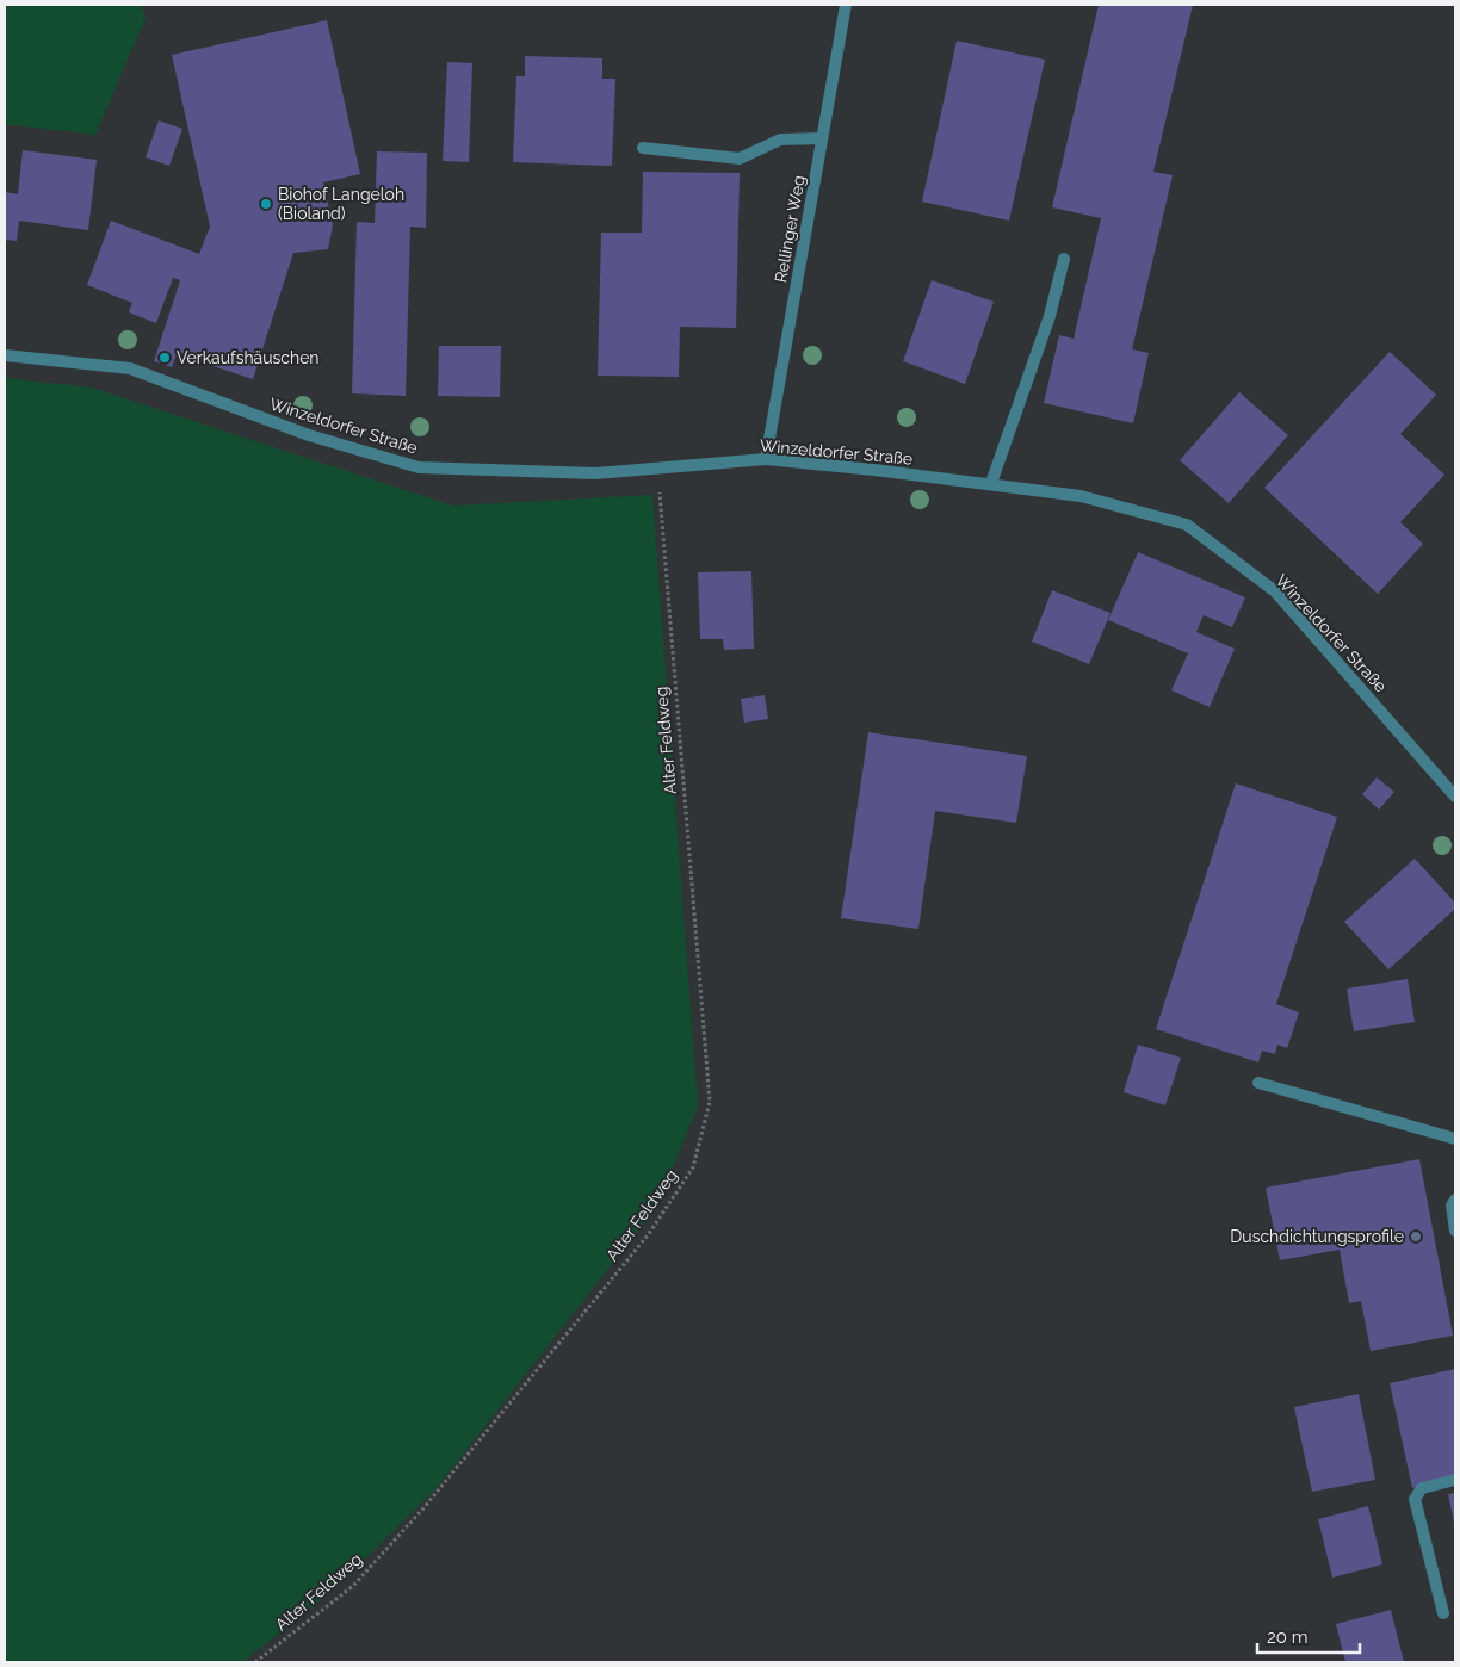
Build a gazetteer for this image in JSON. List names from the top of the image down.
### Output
{
  "streets": {
    "street": ["Rellinger Weg", "Winzeldorfer Straße"],
    "path": ["Alter Feldweg"]
  },
  "crossings": [
    ["Rellinger Weg", "Winzeldorfer Straße"],
    ["Winzeldorfer Straße", "Alter Feldweg"]
  ],
  "places": ["Biohof Langeloh (Bioland)", "Verkaufshäuschen", "Duschdichtungsprofile"],
  "scale_bar": "20 m"
}
